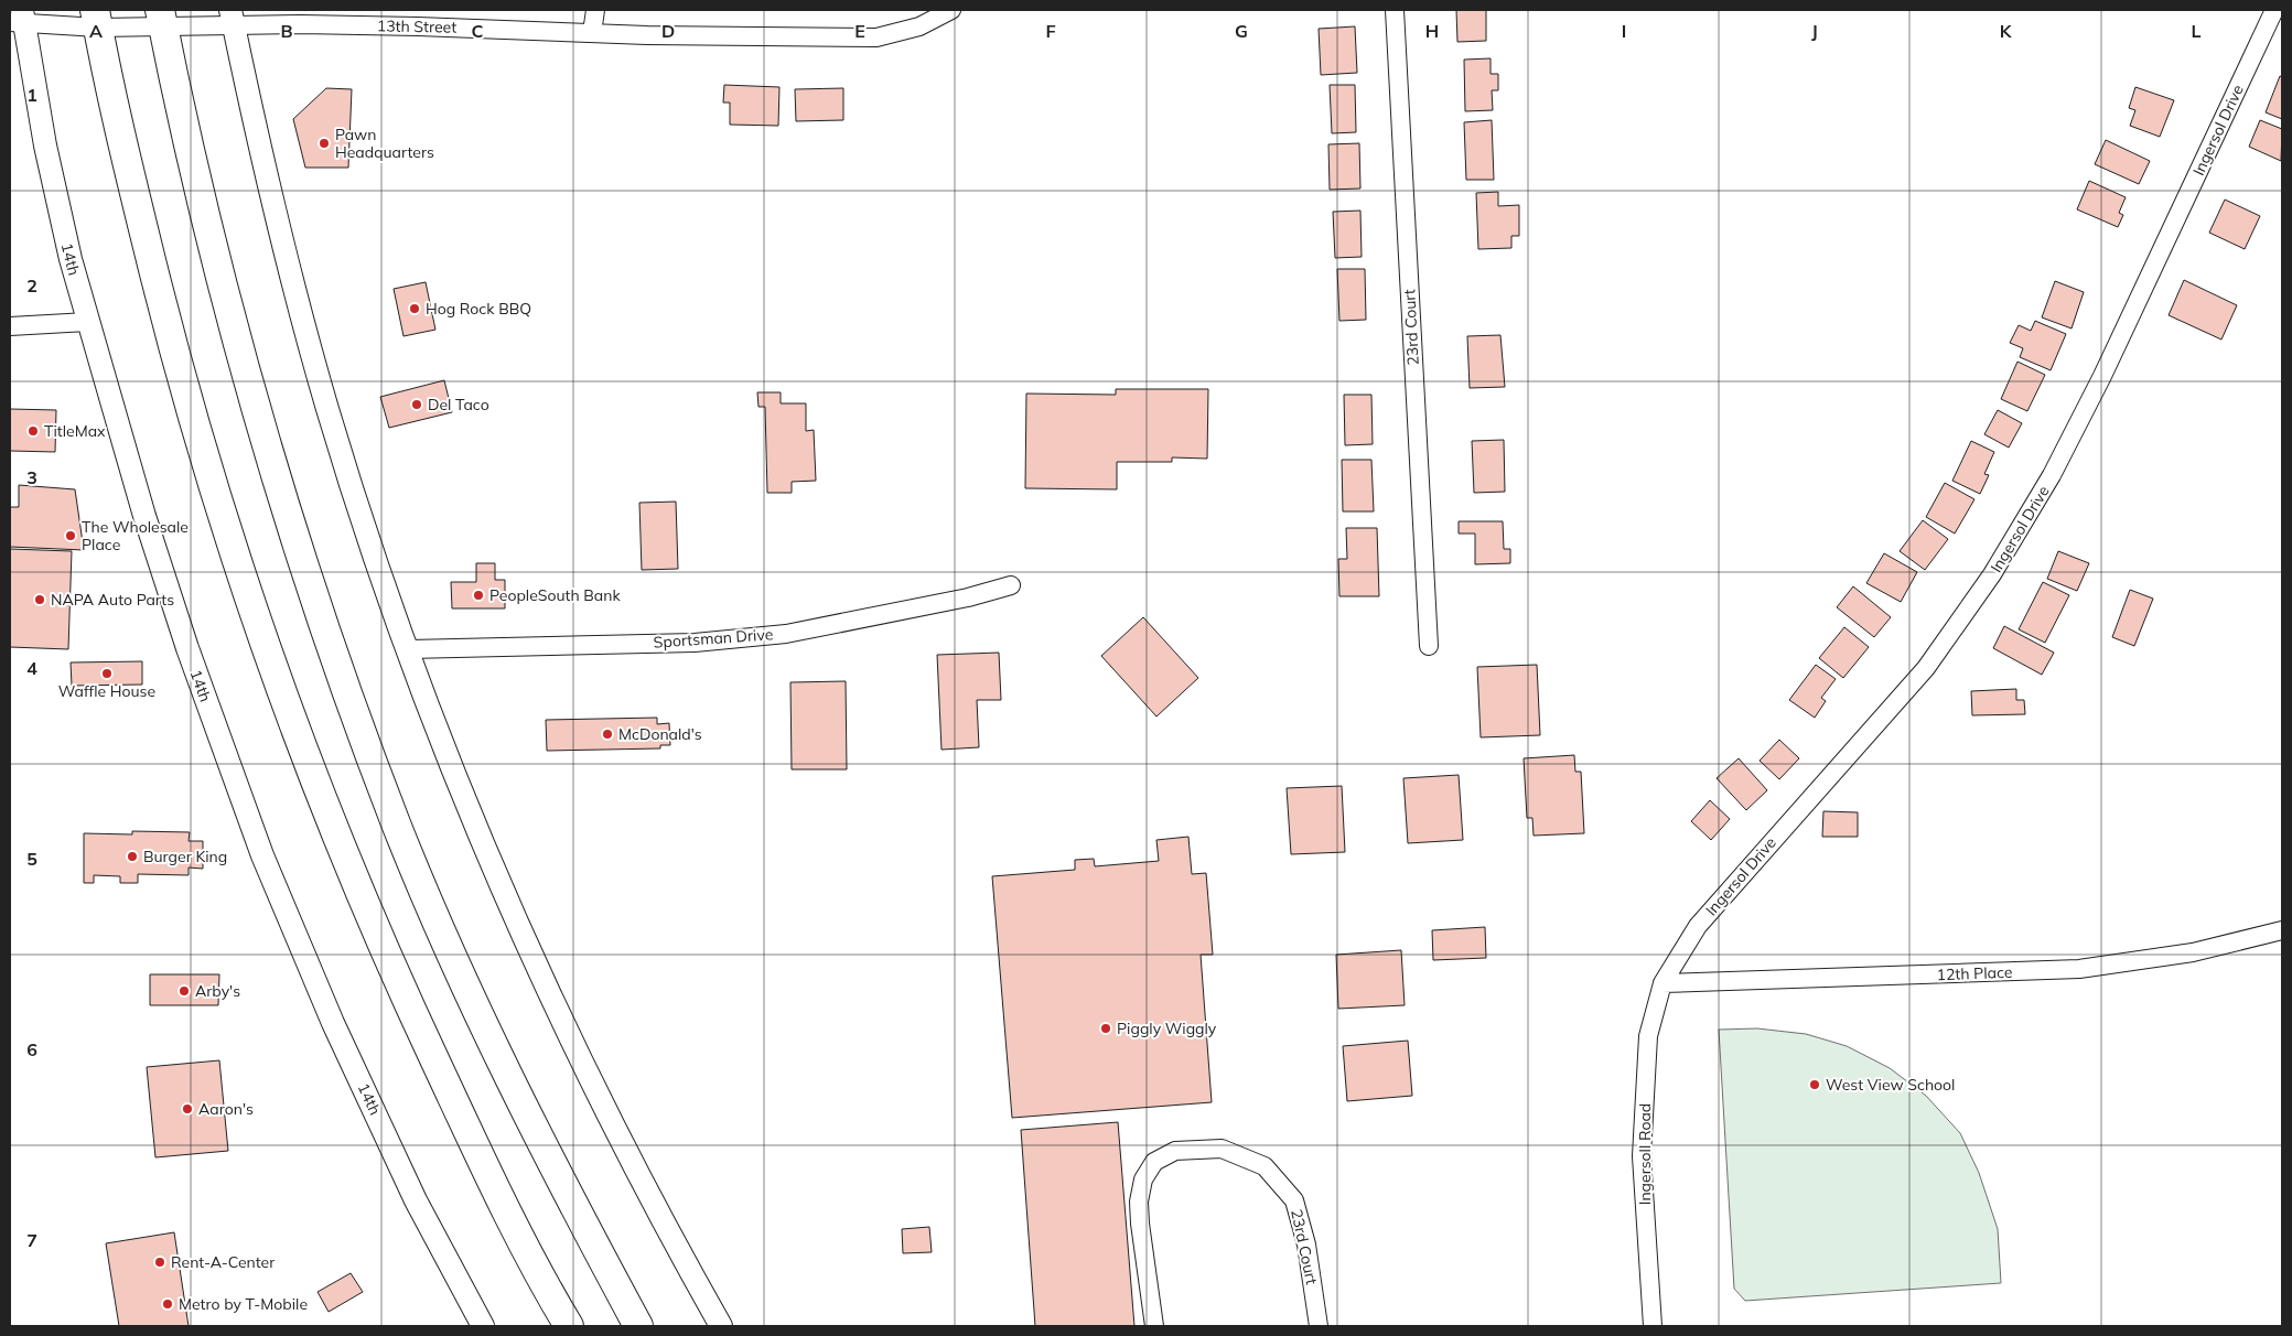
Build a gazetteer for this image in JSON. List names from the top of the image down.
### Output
{
  "streets": {
    "street": [
      "13th Street",
      "Ingersol Drive",
      "14th",
      "23rd Court",
      "Sportsman Drive",
      "12th Place",
      "Ingersoll Road"
    ]
  },
  "crossings": [
    ["13th Street", "14th"],
    ["Ingersol Drive", "12th Place"],
    ["Ingersol Drive", "Ingersoll Road"],
    ["12th Place", "Ingersoll Road"]
  ],
  "places": [
    "Pawn Headquarters",
    "Hog Rock BBQ",
    "Del Taco",
    "TitleMax",
    "The Wholesale Place",
    "PeopleSouth Bank",
    "NAPA Auto Parts",
    "Waffle House",
    "McDonald's",
    "Burger King",
    "Arby's",
    "Piggly Wiggly",
    "West View School",
    "Aaron's",
    "Rent-A-Center",
    "Metro by T-Mobile"
  ],
  "grid": {
    "columns": [
      "A",
      "B",
      "C",
      "D",
      "E",
      "F",
      "G",
      "H",
      "I",
      "J",
      "K",
      "L"
    ],
    "rows": [
      "1",
      "2",
      "3",
      "4",
      "5",
      "6",
      "7"
    ]
  }
}
